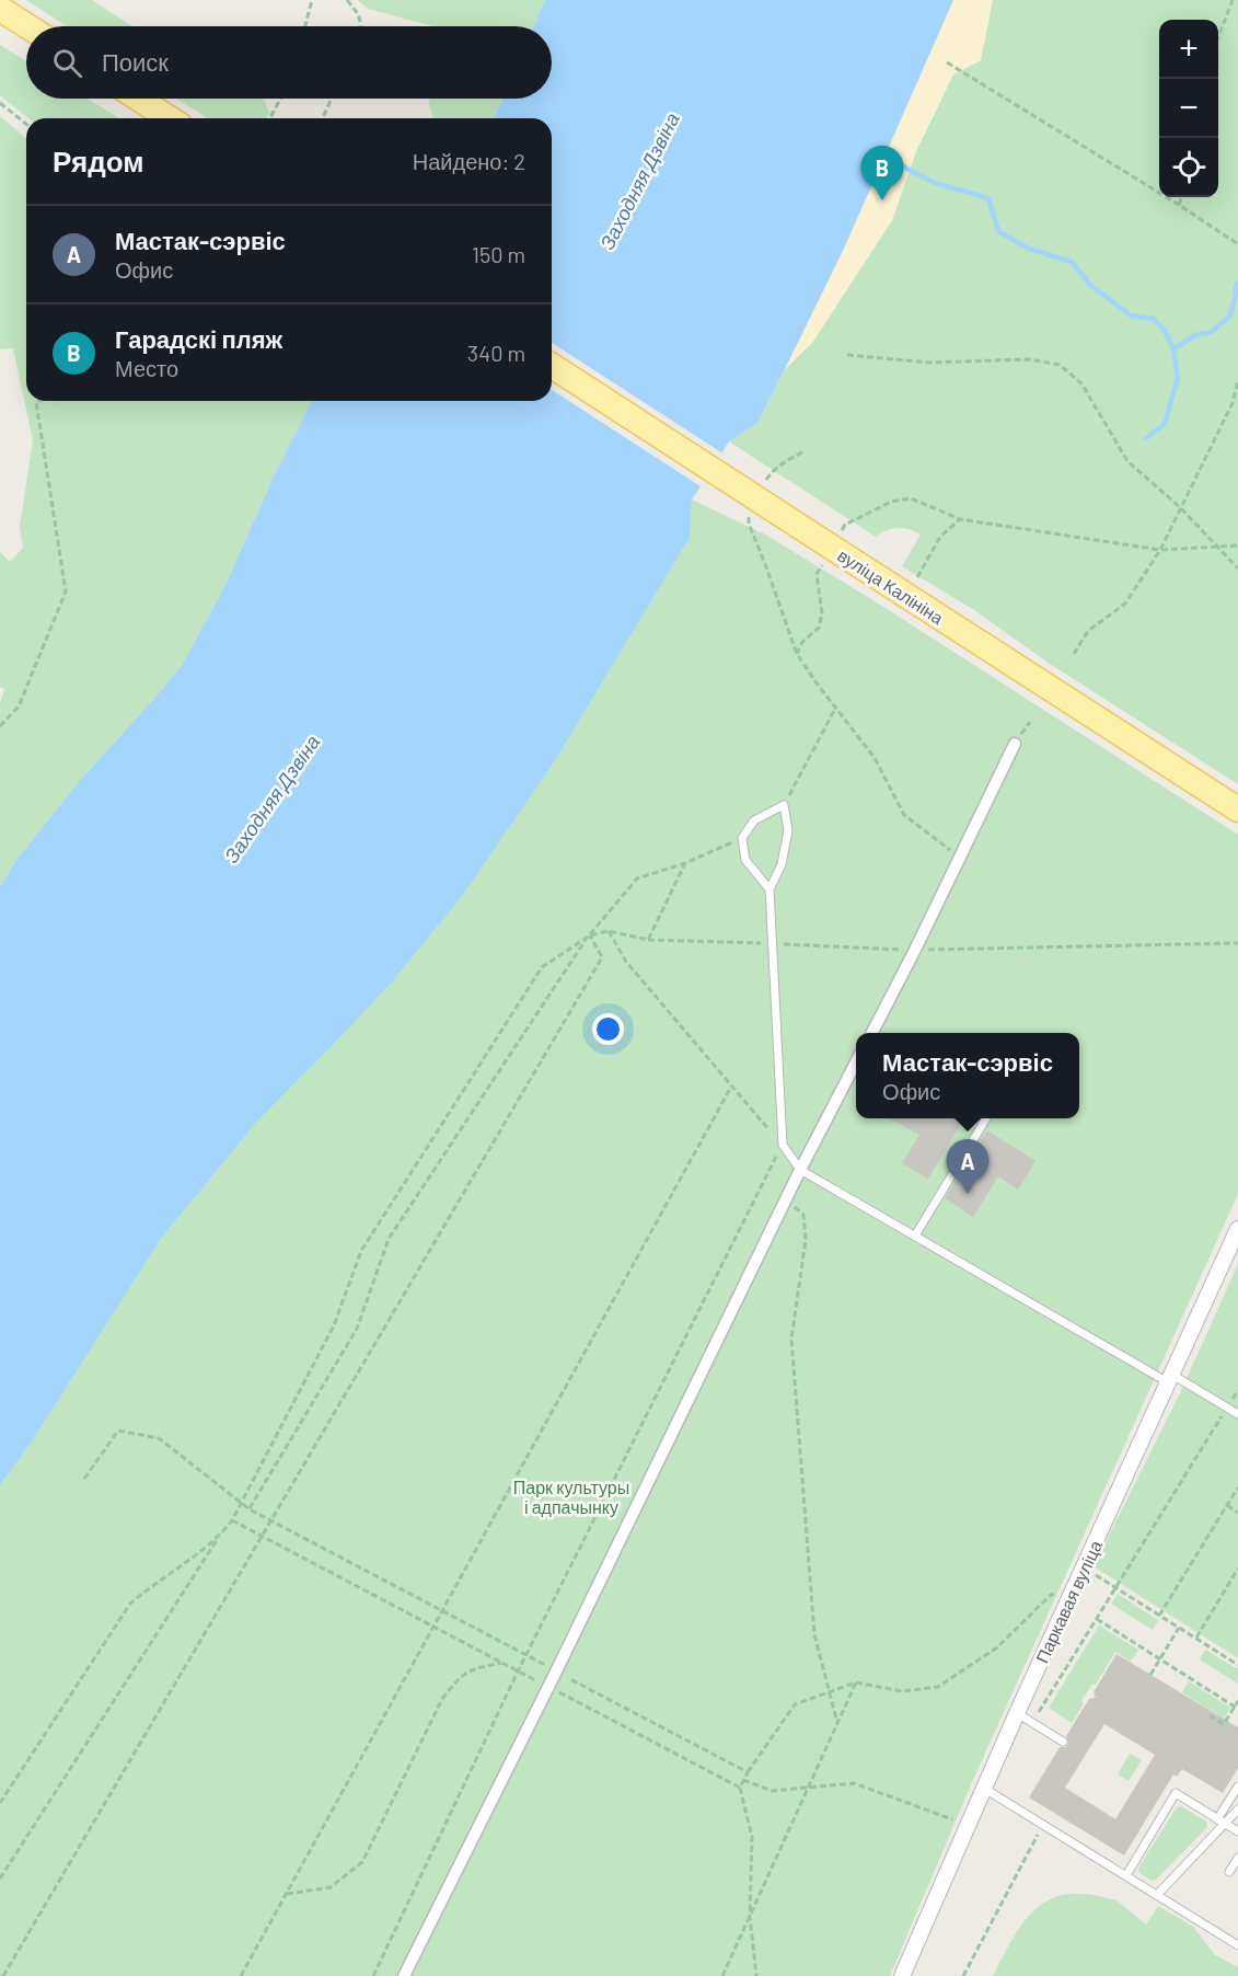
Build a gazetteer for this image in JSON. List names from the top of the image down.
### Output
{
  "streets": {
    "main road": ["вуліца Калініна"],
    "street": ["Паркавая вуліца"]
  },
  "water": ["Заходняя Дзвіна"],
  "parks": ["Парк культуры і адпачынку"],
  "page": {
    "map_buttons": ["+", "−"],
    "search": "Поиск",
    "heading": ["Рядом", "Найдено: 2"],
    "pins": ["B", "A"],
    "list": [
      {
        "mark": "A",
        "name": "Мастак-сэрвіс",
        "note": "Офис",
        "value": "150 m"
      },
      {
        "mark": "B",
        "name": "Гарадскі пляж",
        "note": "Место",
        "value": "340 m"
      }
    ],
    "popup": ["Мастак-сэрвіс", "Офис"]
  }
}
